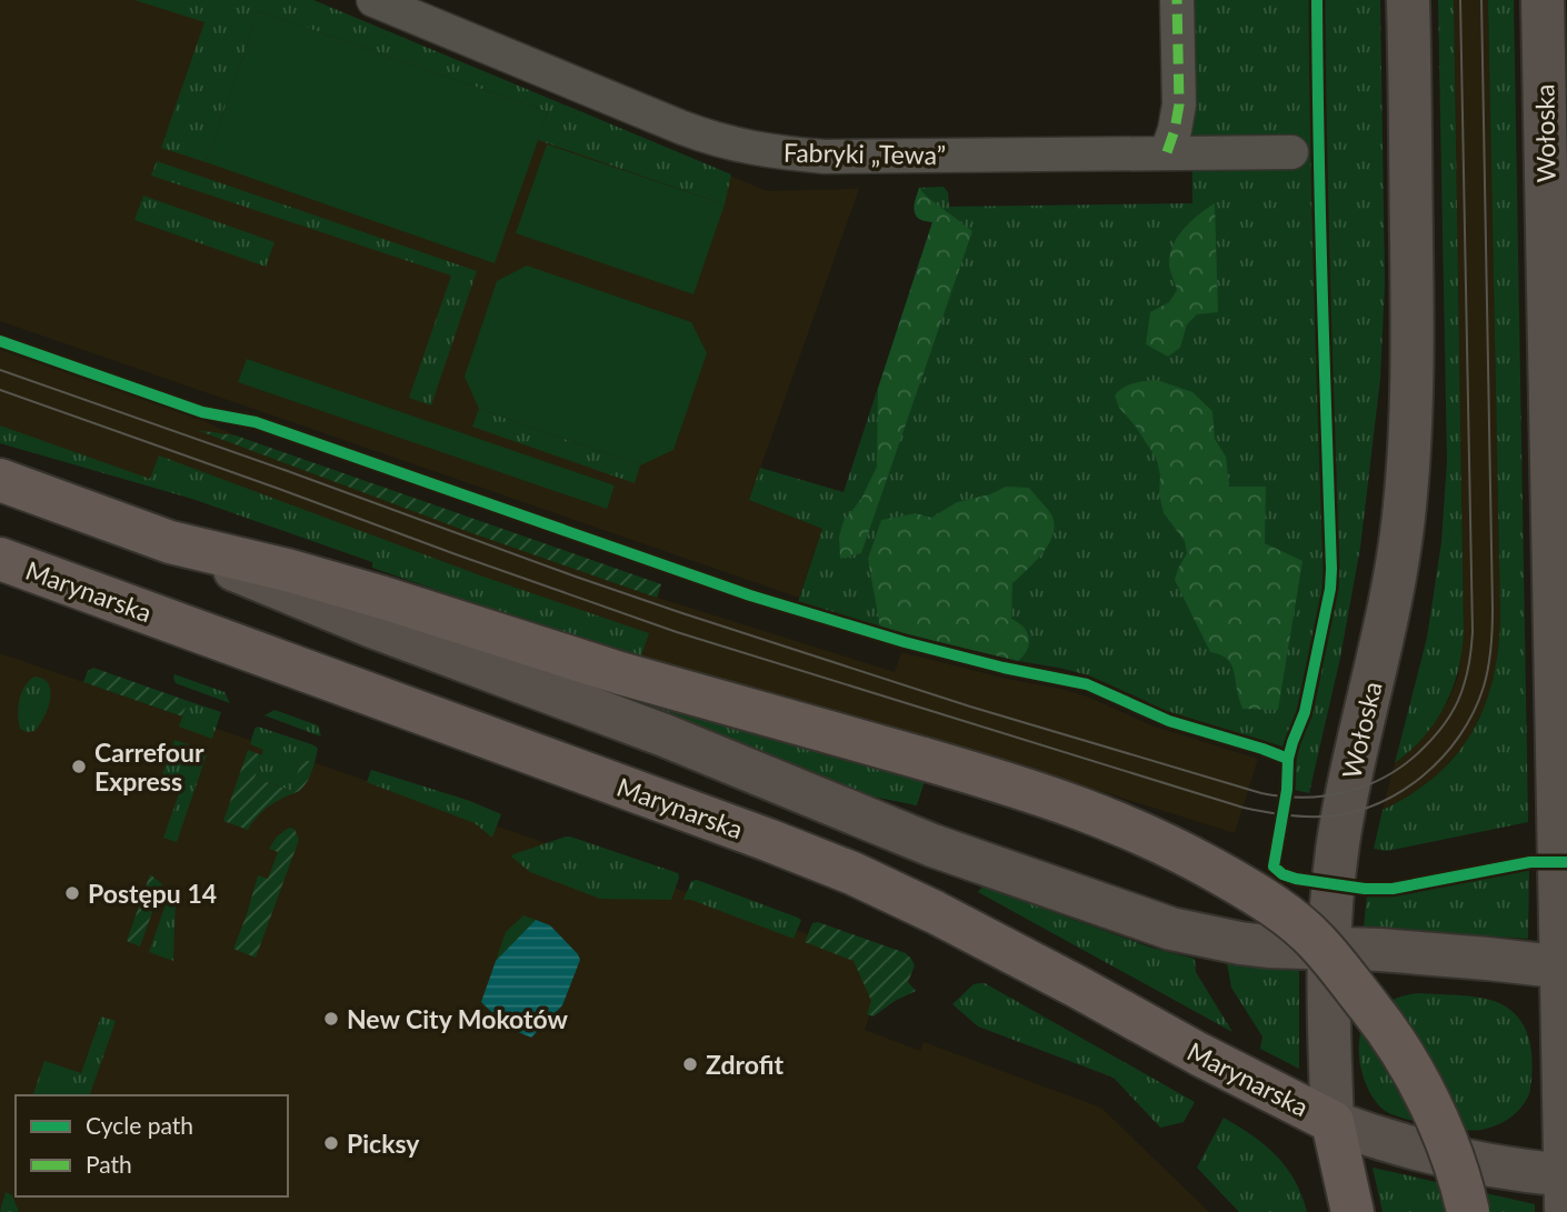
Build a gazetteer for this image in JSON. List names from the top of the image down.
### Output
{
  "streets": {
    "main road": ["Wołoska", "Marynarska"],
    "street": ["Fabryki „Tewa”"]
  },
  "crossings": [
    ["Wołoska", "Marynarska"]
  ],
  "places": [
    "Carrefour Express",
    "Postępu 14",
    "New City Mokotów",
    "Zdrofit",
    "Picksy"
  ],
  "legend": ["Cycle path", "Path"]
}
